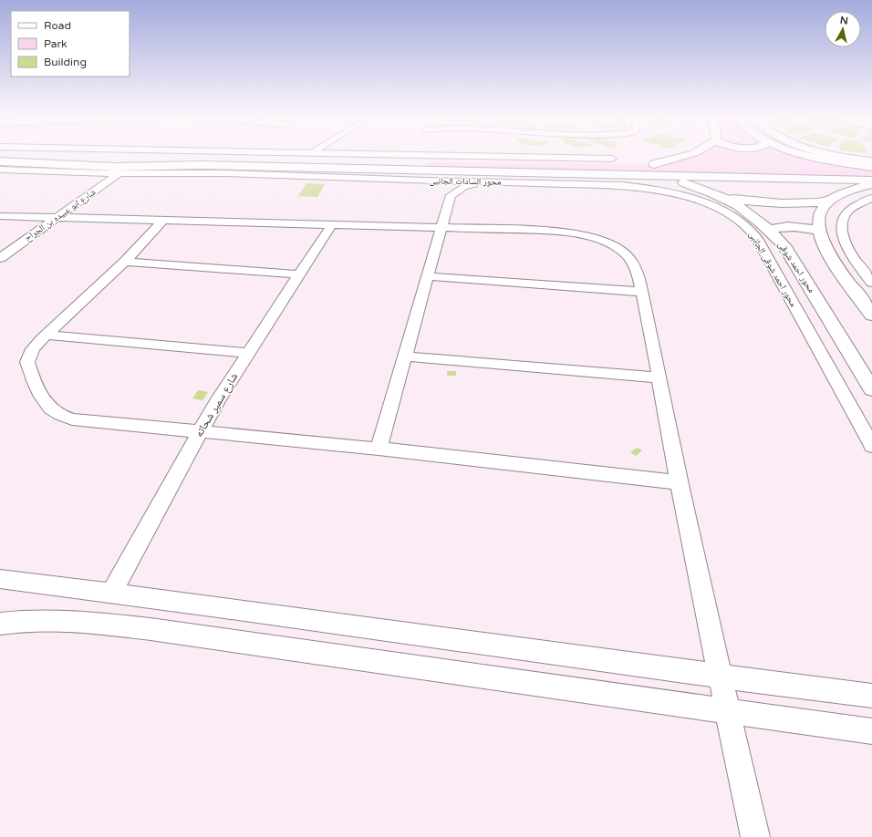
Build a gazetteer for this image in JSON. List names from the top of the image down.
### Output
{
  "streets": {
    "main road": ["محور احمد شوقى"],
    "street": [
      "محور السادات الجانبى",
      "شارع ابو عبيده بن الجراح",
      "محور احمد شوقى الجانبى",
      "شارع سمير شحاته"
    ]
  },
  "crossings": [
    ["محور السادات الجانبى", "محور احمد شوقى الجانبى"]
  ],
  "legend": ["Road", "Park", "Building"],
  "north": "top"
}
